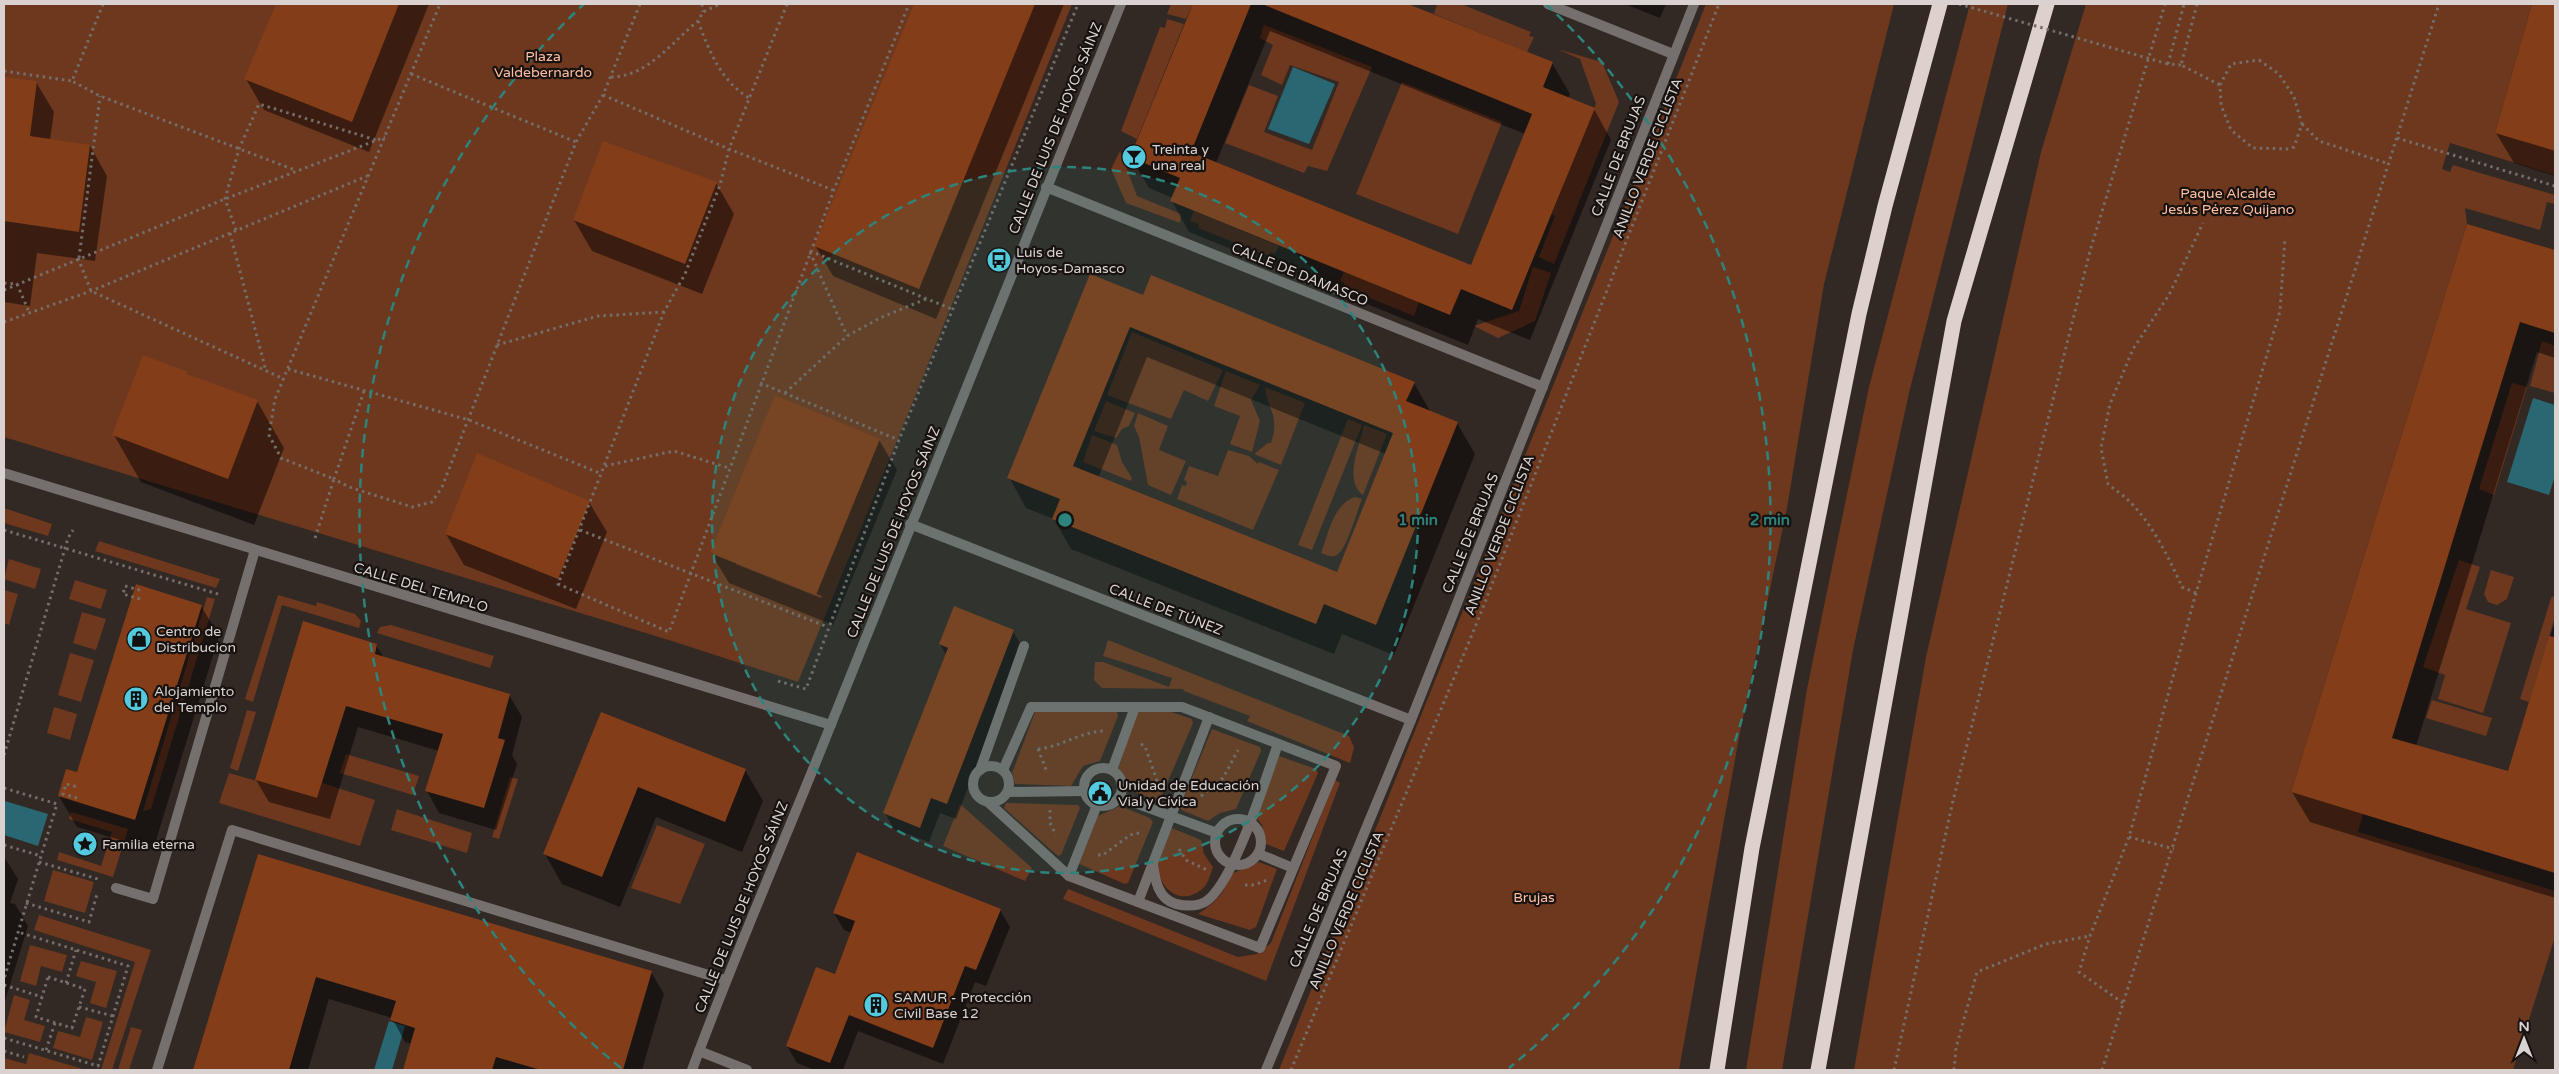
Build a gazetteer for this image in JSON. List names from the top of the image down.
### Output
{
  "streets": {
    "street": [
      "CALLE DE LUIS DE HOYOS SÁINZ",
      "CALLE DE BRUJAS",
      "CALLE DE DAMASCO",
      "CALLE DEL TEMPLO",
      "CALLE DE TÚNEZ"
    ],
    "path": ["ANILLO VERDE CICLISTA"]
  },
  "crossings": [
    ["CALLE DE LUIS DE HOYOS SÁINZ", "CALLE DE DAMASCO"],
    ["CALLE DE LUIS DE HOYOS SÁINZ", "CALLE DEL TEMPLO"],
    ["CALLE DE LUIS DE HOYOS SÁINZ", "CALLE DE TÚNEZ"],
    ["CALLE DE BRUJAS", "CALLE DE DAMASCO"],
    ["CALLE DE BRUJAS", "CALLE DE TÚNEZ"]
  ],
  "parks": ["Plaza Valdebernardo", "Paque Alcalde Jesús Pérez Quijano", "Brujas"],
  "places": {
    "bar": ["Treinta y una real"],
    "bus stop": ["Luis de Hoyos-Damasco"],
    "shop": ["Centro de Distribucion"],
    "building": ["Alojamiento del Templo", "SAMUR - Protección Civil Base 12"],
    "public building": ["Unidad de Educación Vial y Cívica"],
    "place": ["Familia eterna"]
  },
  "north": "top",
  "rings": ["1 min", "2 min"]
}
